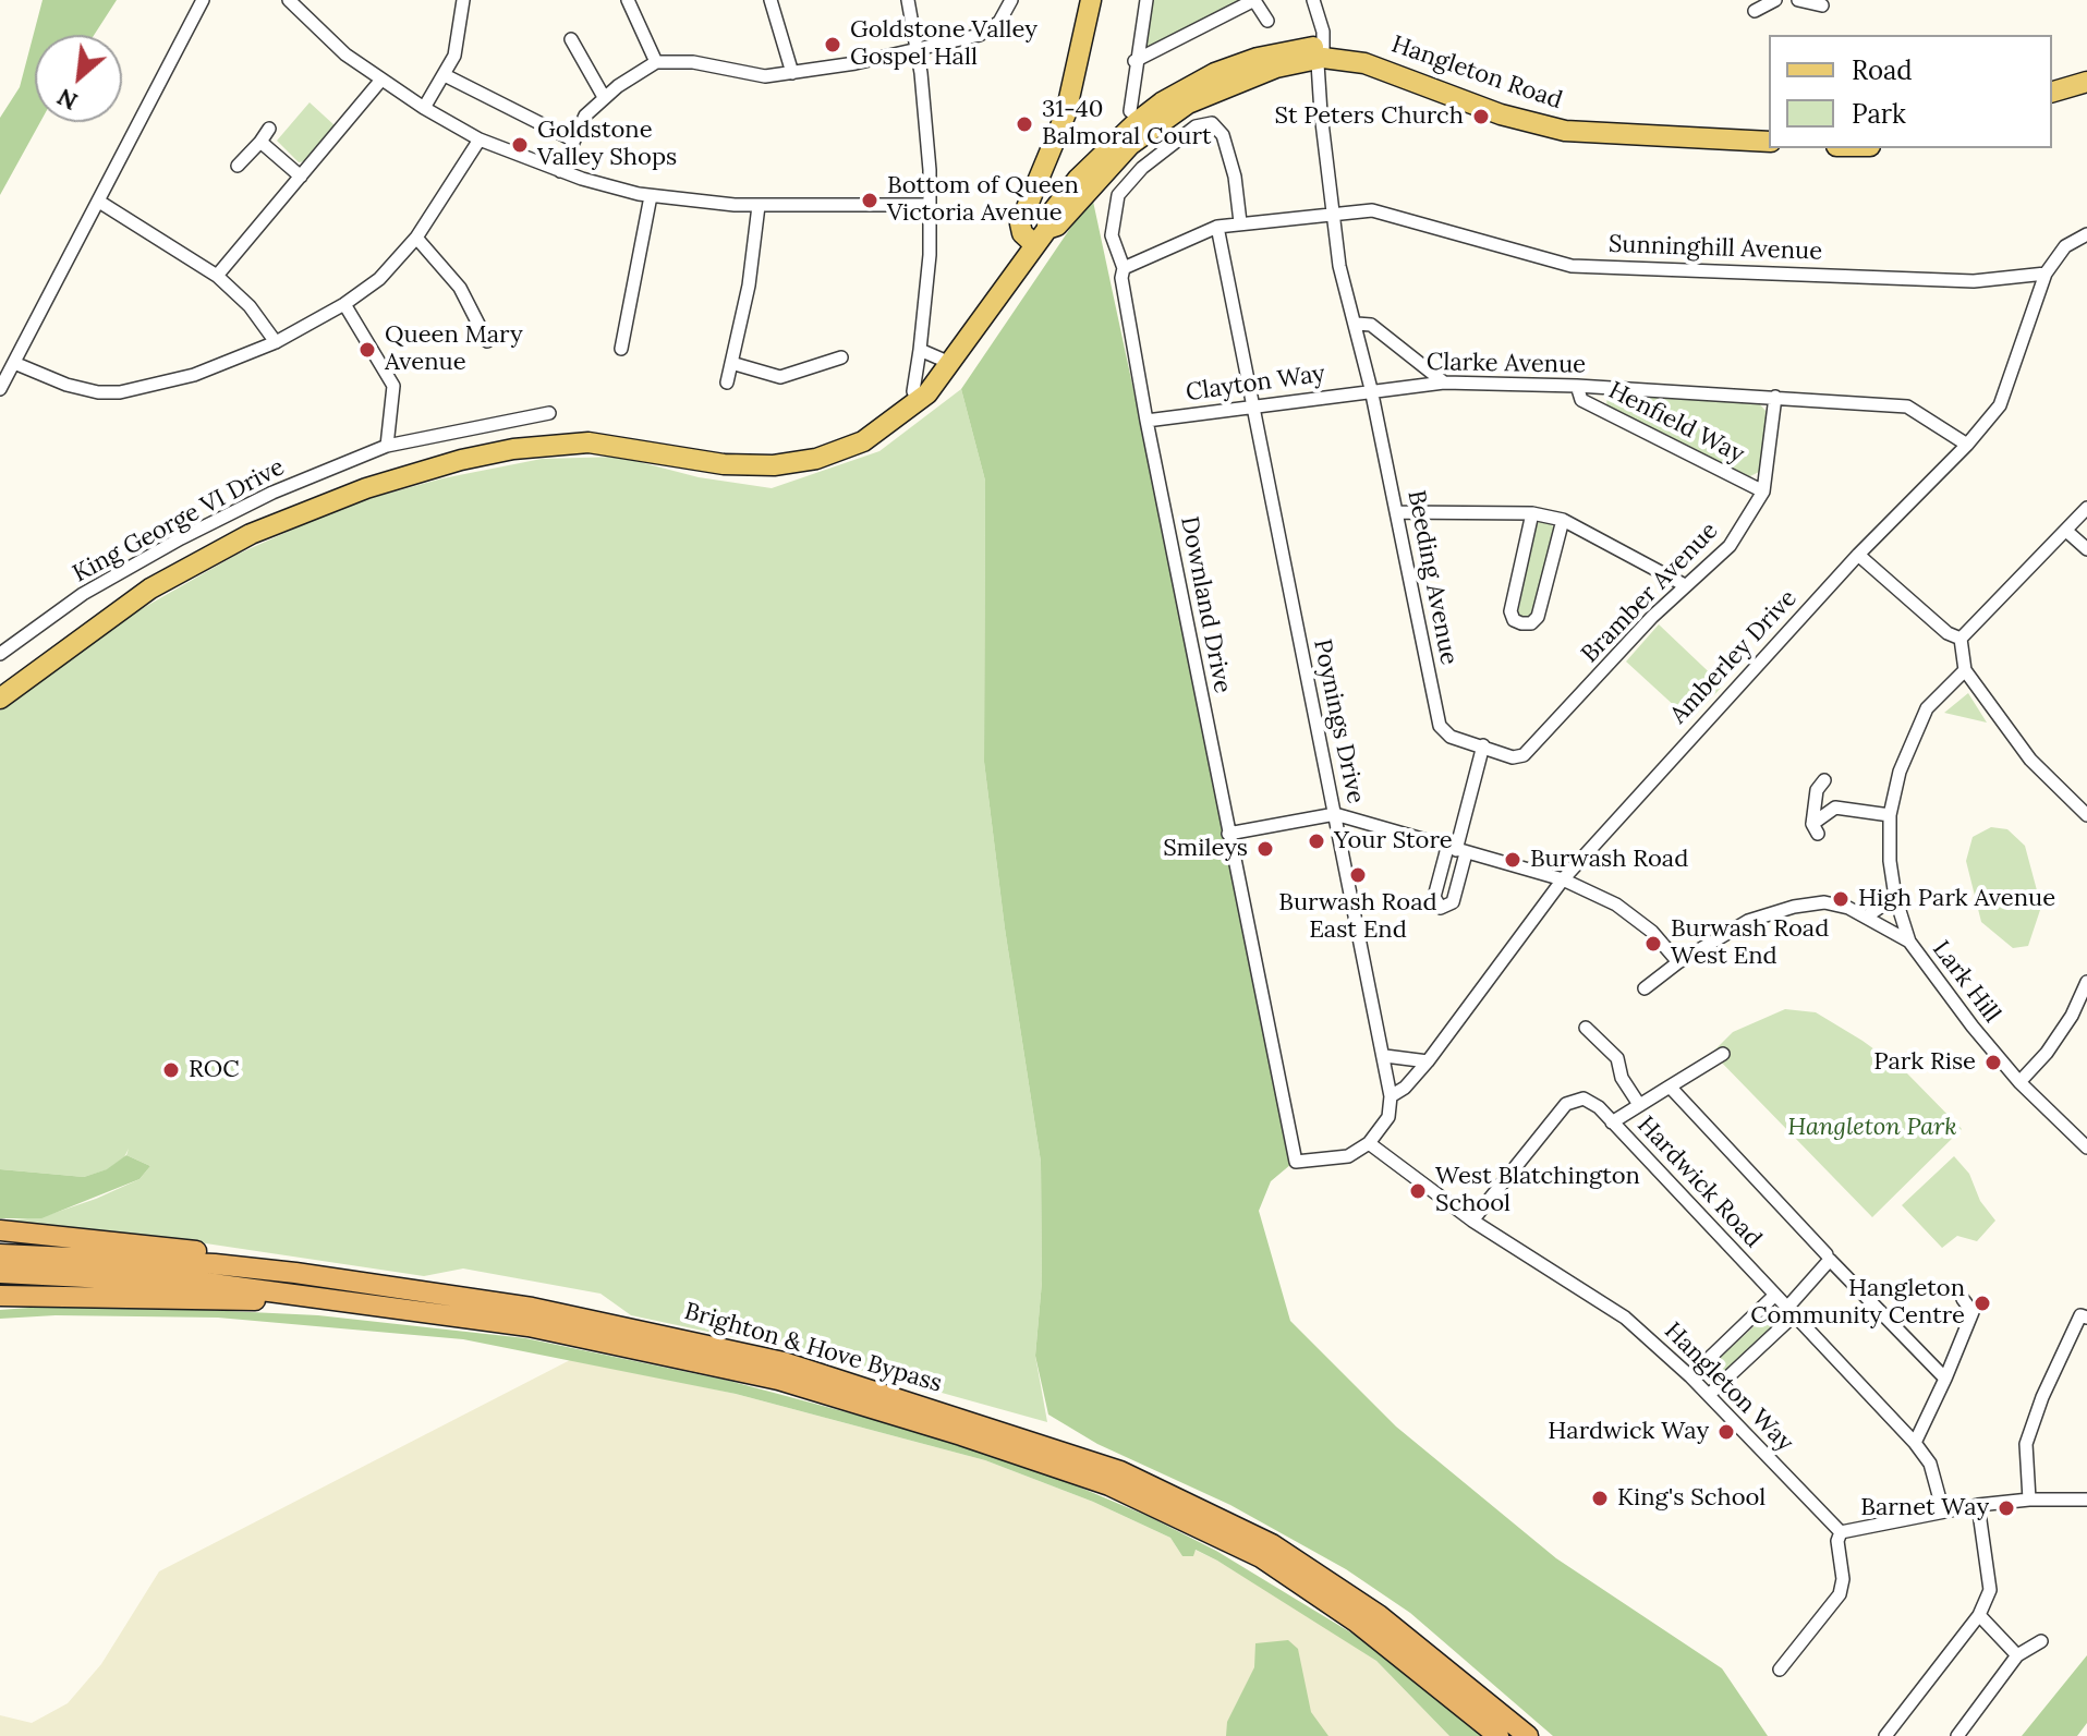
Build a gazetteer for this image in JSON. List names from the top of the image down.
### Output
{
  "streets": {
    "highway": ["Brighton & Hove Bypass"],
    "main road": ["Hangleton Road"],
    "street": [
      "Sunninghill Avenue",
      "Clarke Avenue",
      "Clayton Way",
      "Henfield Way",
      "King George VI Drive",
      "Beeding Avenue",
      "Bramber Avenue",
      "Downland Drive",
      "Amberley Drive",
      "Poynings Drive",
      "Lark Hill",
      "Hardwick Road",
      "Hangleton Way"
    ]
  },
  "crossings": [
    ["Sunninghill Avenue", "Amberley Drive"],
    ["Clarke Avenue", "Clayton Way"],
    ["Clarke Avenue", "Henfield Way"],
    ["Clarke Avenue", "Beeding Avenue"],
    ["Clarke Avenue", "Bramber Avenue"],
    ["Clarke Avenue", "Amberley Drive"],
    ["Clayton Way", "Beeding Avenue"],
    ["Clayton Way", "Downland Drive"],
    ["Clayton Way", "Poynings Drive"],
    ["Henfield Way", "Bramber Avenue"],
    ["Beeding Avenue", "Bramber Avenue"],
    ["Downland Drive", "Poynings Drive"],
    ["Downland Drive", "Hangleton Way"],
    ["Amberley Drive", "Poynings Drive"],
    ["Poynings Drive", "Hangleton Way"],
    ["Hardwick Road", "Hangleton Way"]
  ],
  "parks": ["Hangleton Park"],
  "places": [
    "Goldstone Valley Gospel Hall",
    "St Peters Church",
    "31-40 Balmoral Court",
    "Goldstone Valley Shops",
    "Bottom of Queen Victoria Avenue",
    "Queen Mary Avenue",
    "Your Store",
    "Smileys",
    "Burwash Road",
    "Burwash Road East End",
    "High Park Avenue",
    "Burwash Road West End",
    "Park Rise",
    "ROC",
    "West Blatchington School",
    "Hangleton Community Centre",
    "Hardwick Way",
    "King's School",
    "Barnet Way"
  ],
  "legend": ["Road", "Park"],
  "north": "bottom left"
}
